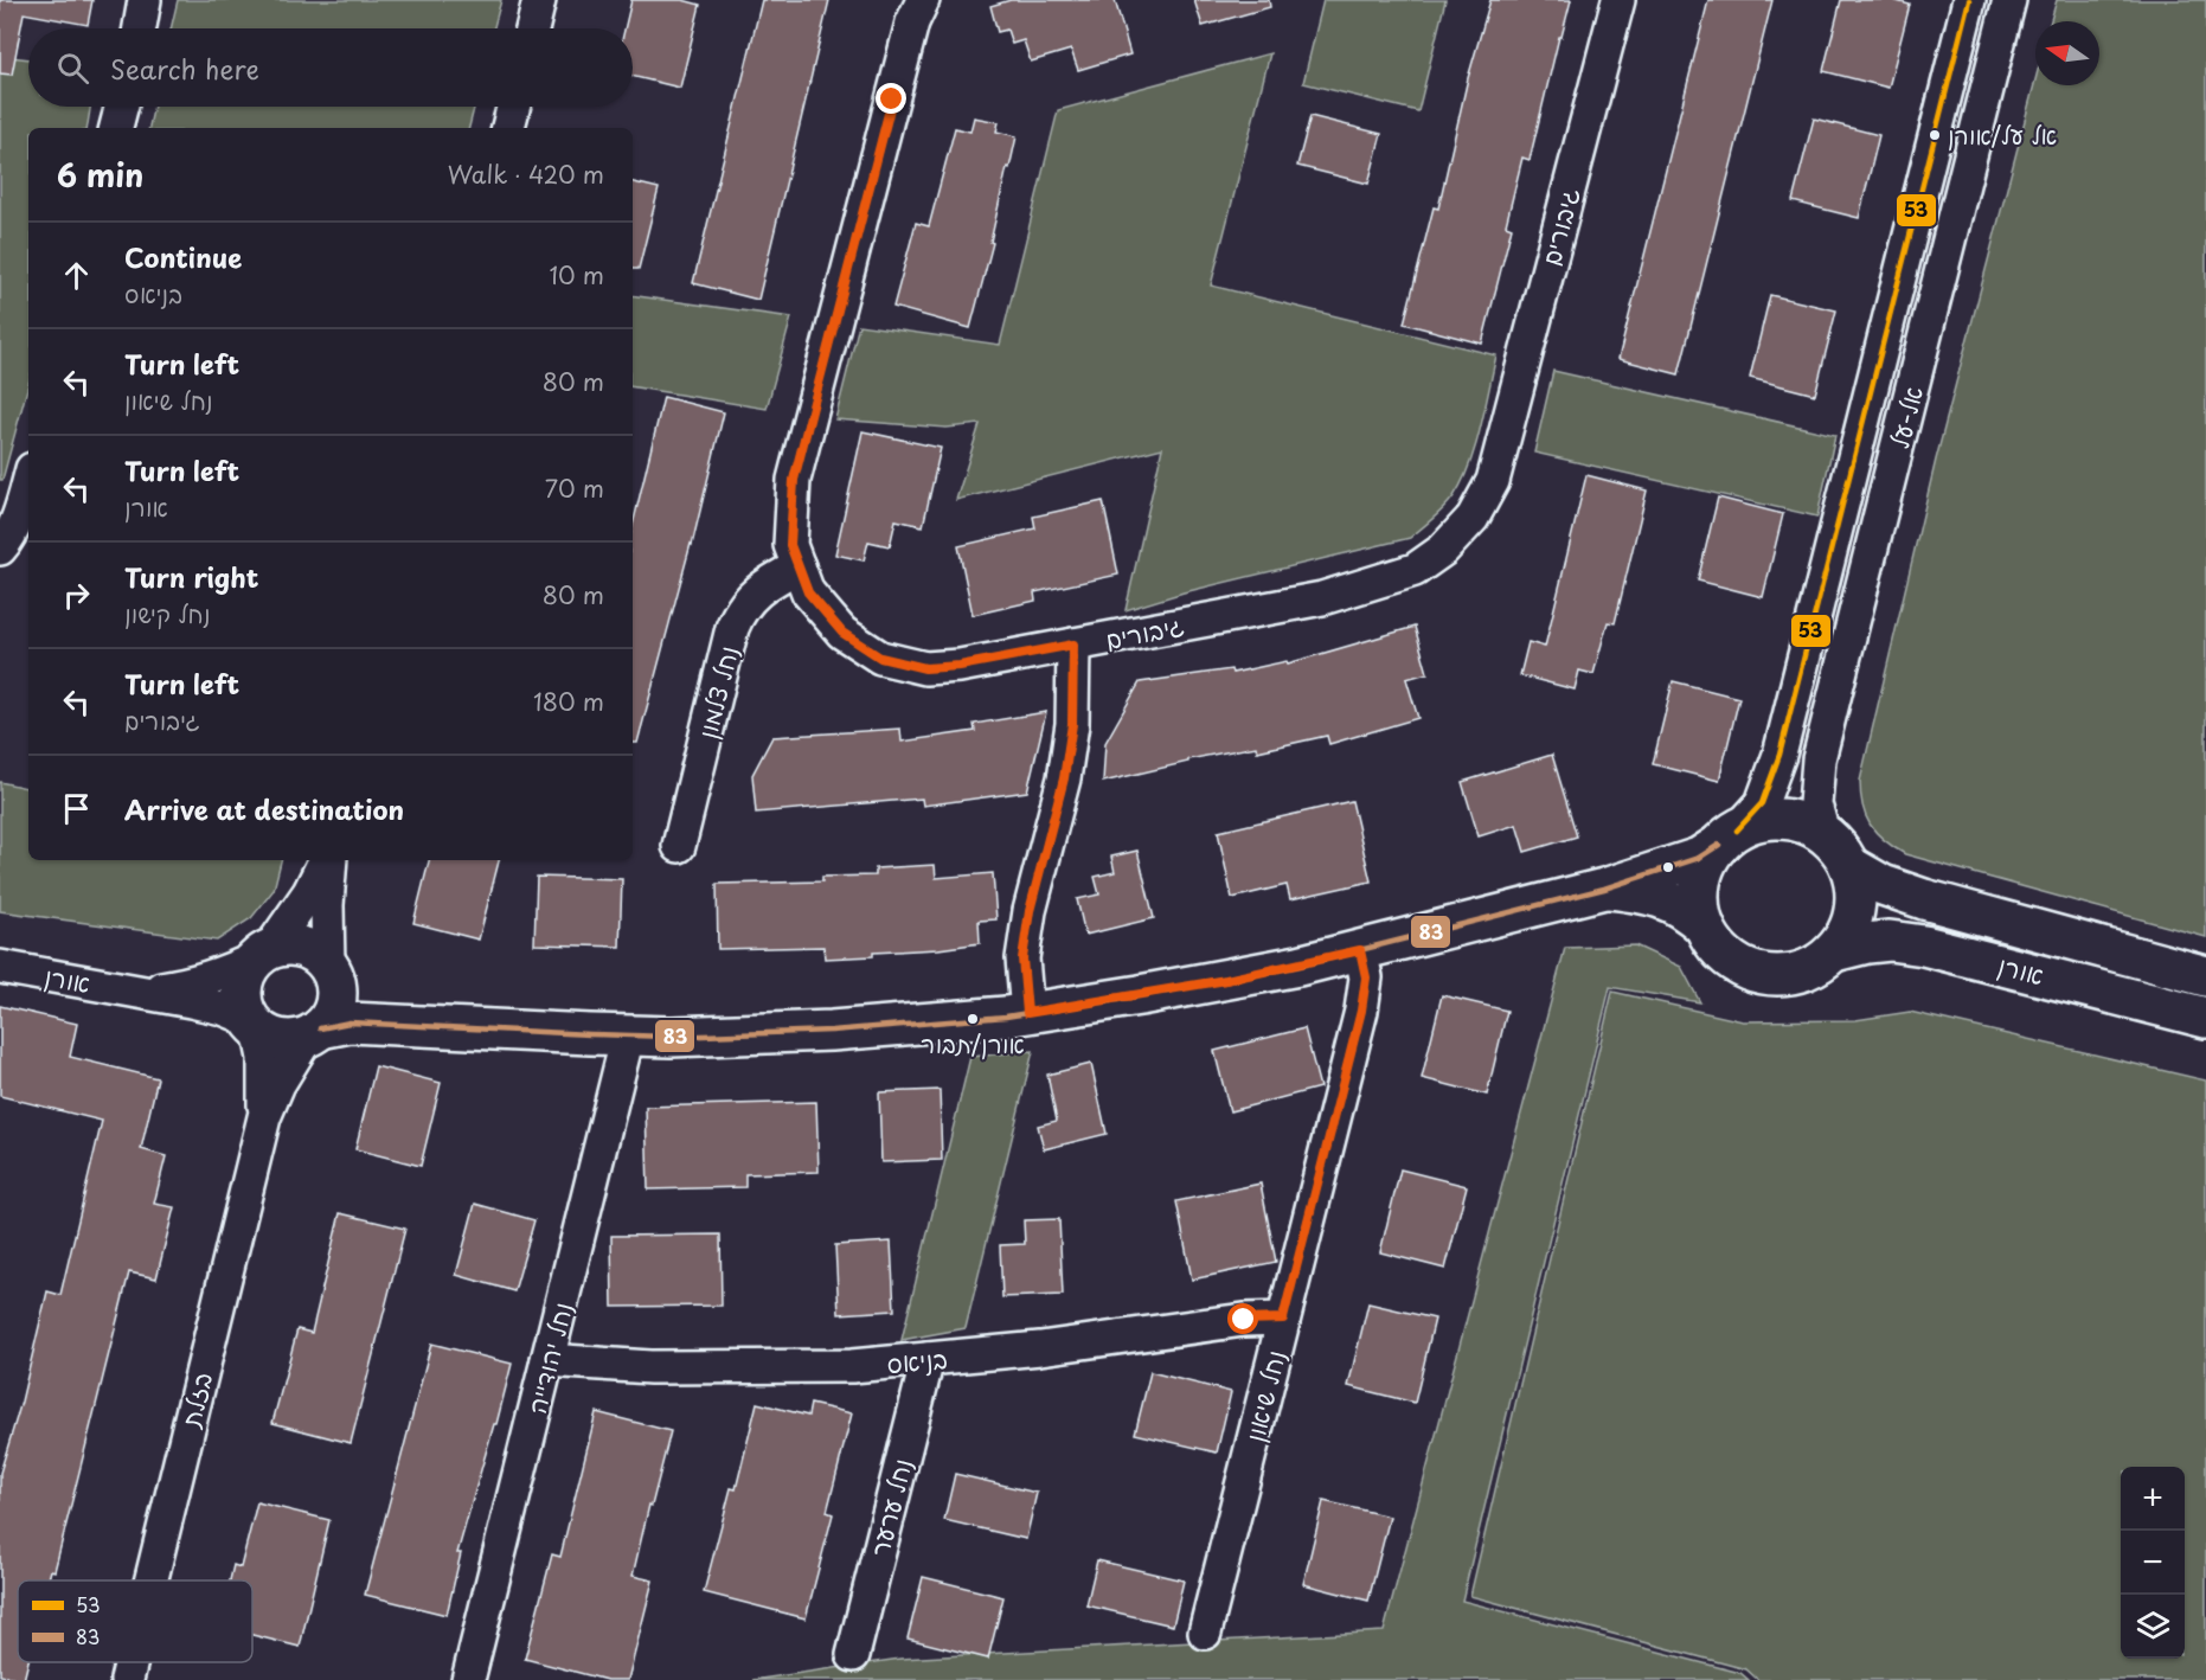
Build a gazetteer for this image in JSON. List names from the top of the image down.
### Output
{
  "streets": {
    "street": [
      "גיבורים",
      "אל-על",
      "נחל צלמון",
      "אורן",
      "נחל יהודייה",
      "בניאס",
      "נחל שיאון",
      "בזלת",
      "נחל ערער"
    ]
  },
  "crossings": [
    ["גיבורים", "נחל צלמון"],
    ["אל-על", "אורן"],
    ["אורן", "בזלת"],
    ["נחל יהודייה", "בניאס"],
    ["בניאס", "נחל שיאון"],
    ["בניאס", "נחל ערער"]
  ],
  "places": ["אל על/אורן", "אורן/תבור"],
  "lines": ["transit line 53", "transit line 83"],
  "legend": ["53", "83"],
  "north": "left",
  "page": {
    "search": "Search here",
    "heading": ["6 min", "Walk · 420 m"],
    "list": [
      ["Continue", "בניאס", "10 m"],
      ["Turn left", "נחל שיאון", "80 m"],
      ["Turn left", "אורן", "70 m"],
      ["Turn right", "נחל קישון", "80 m"],
      ["Turn left", "גיבורים", "180 m"],
      "Arrive at destination"
    ],
    "map_buttons": ["+", "−"]
  }
}
